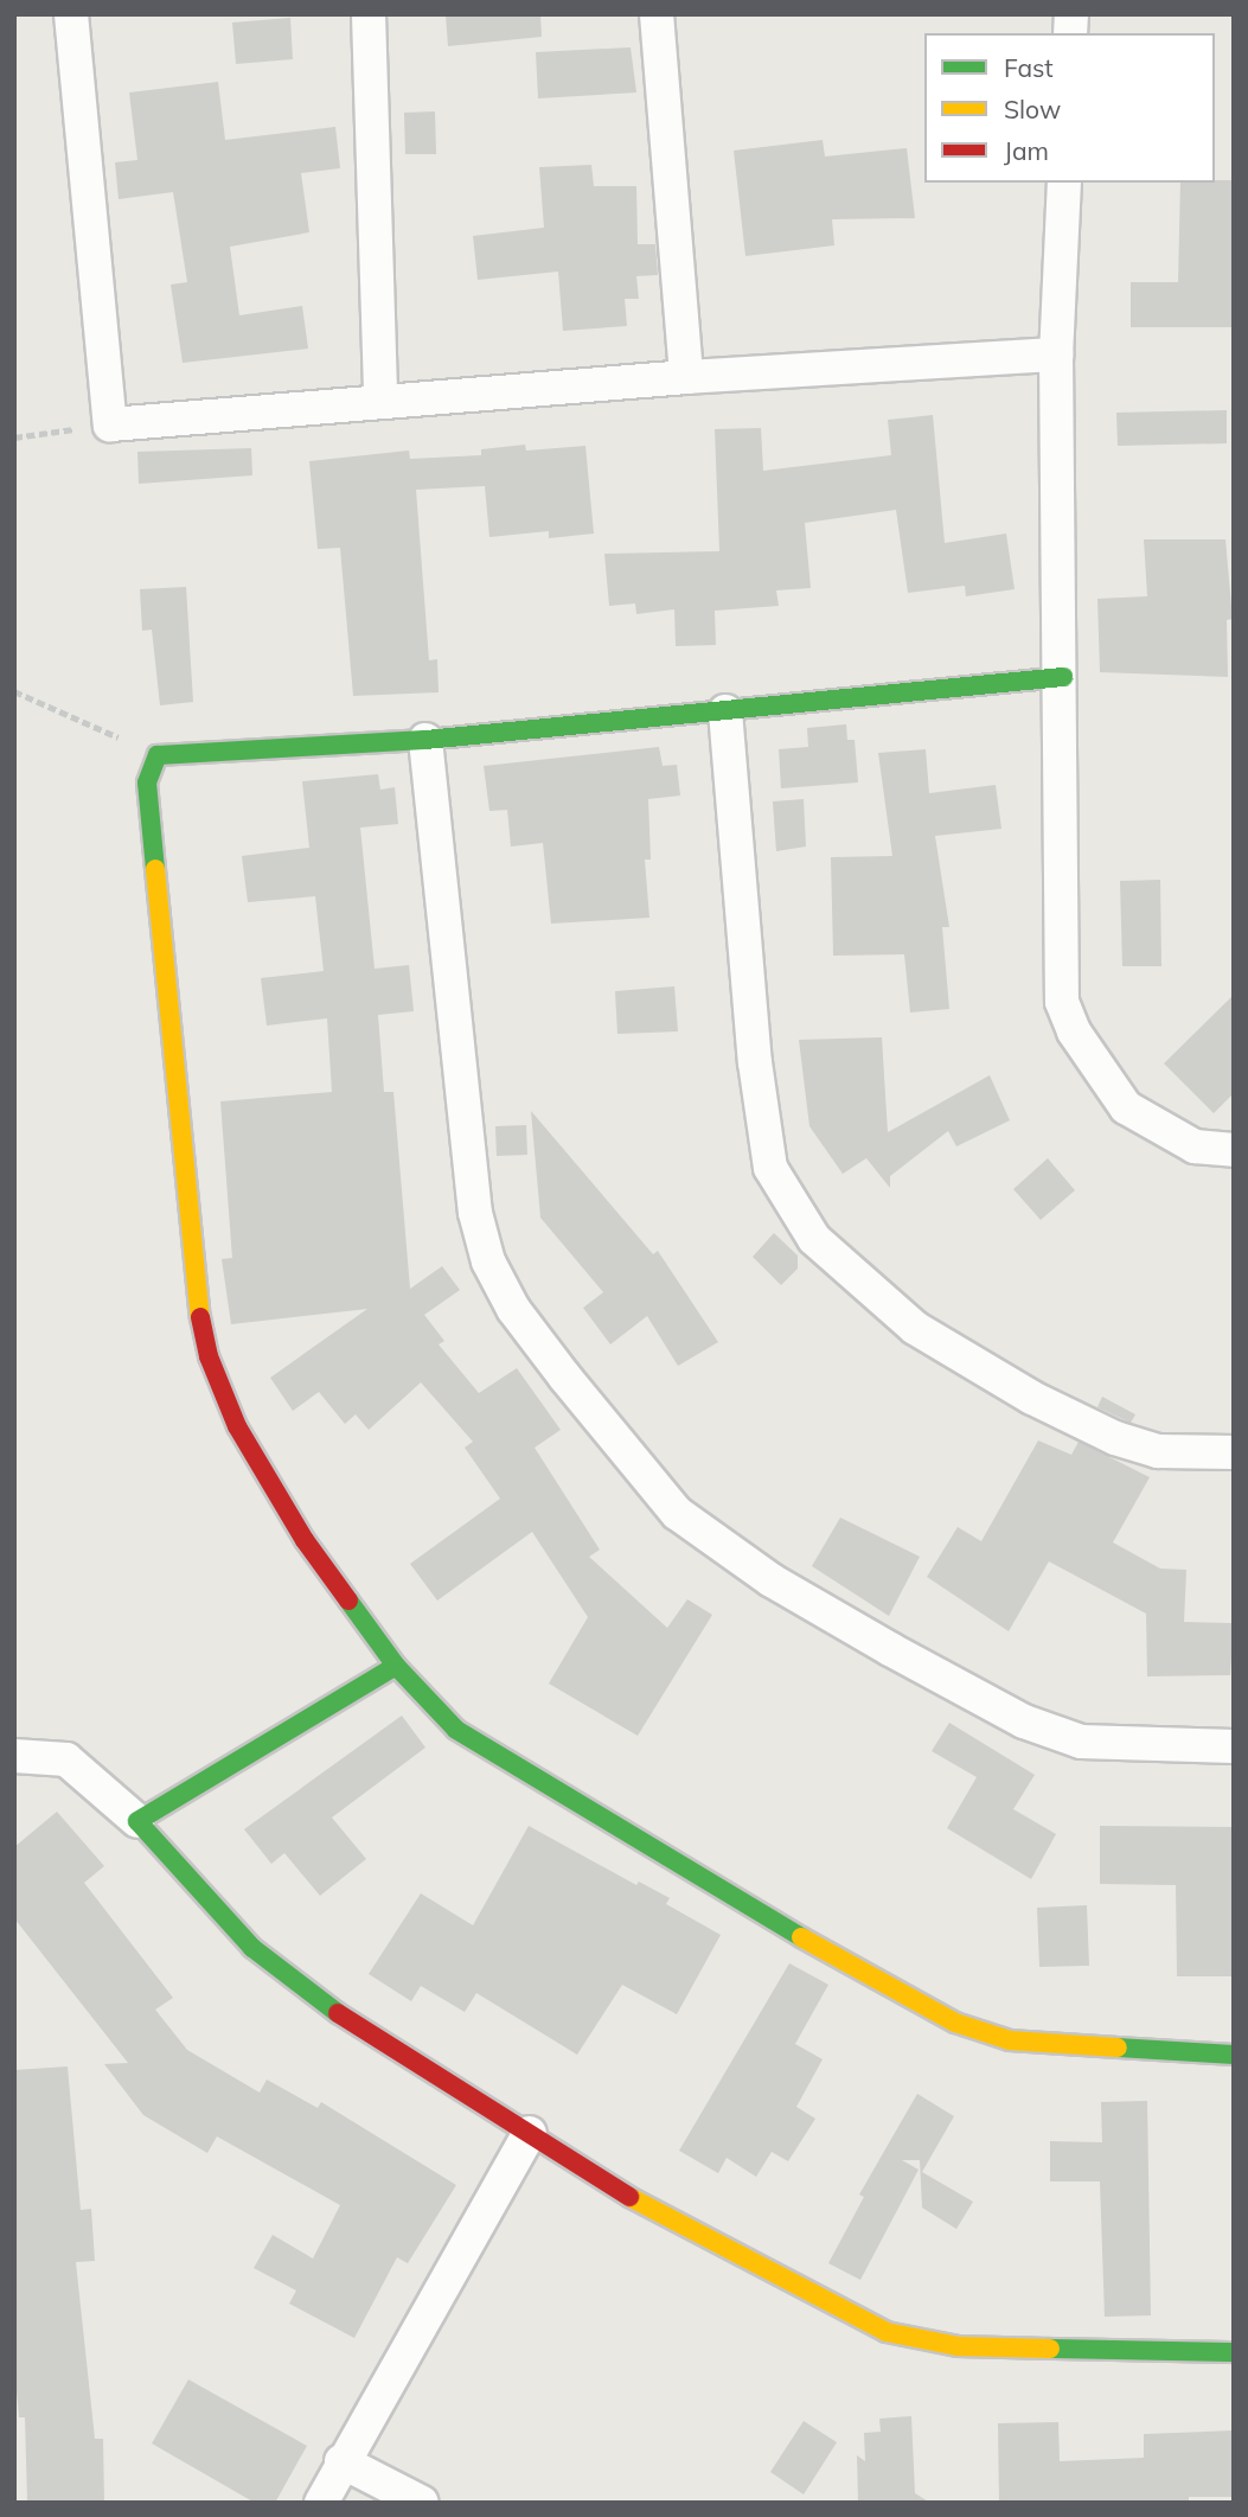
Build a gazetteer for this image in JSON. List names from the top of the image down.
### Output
{
  "legend": ["Fast", "Slow", "Jam"]
}
